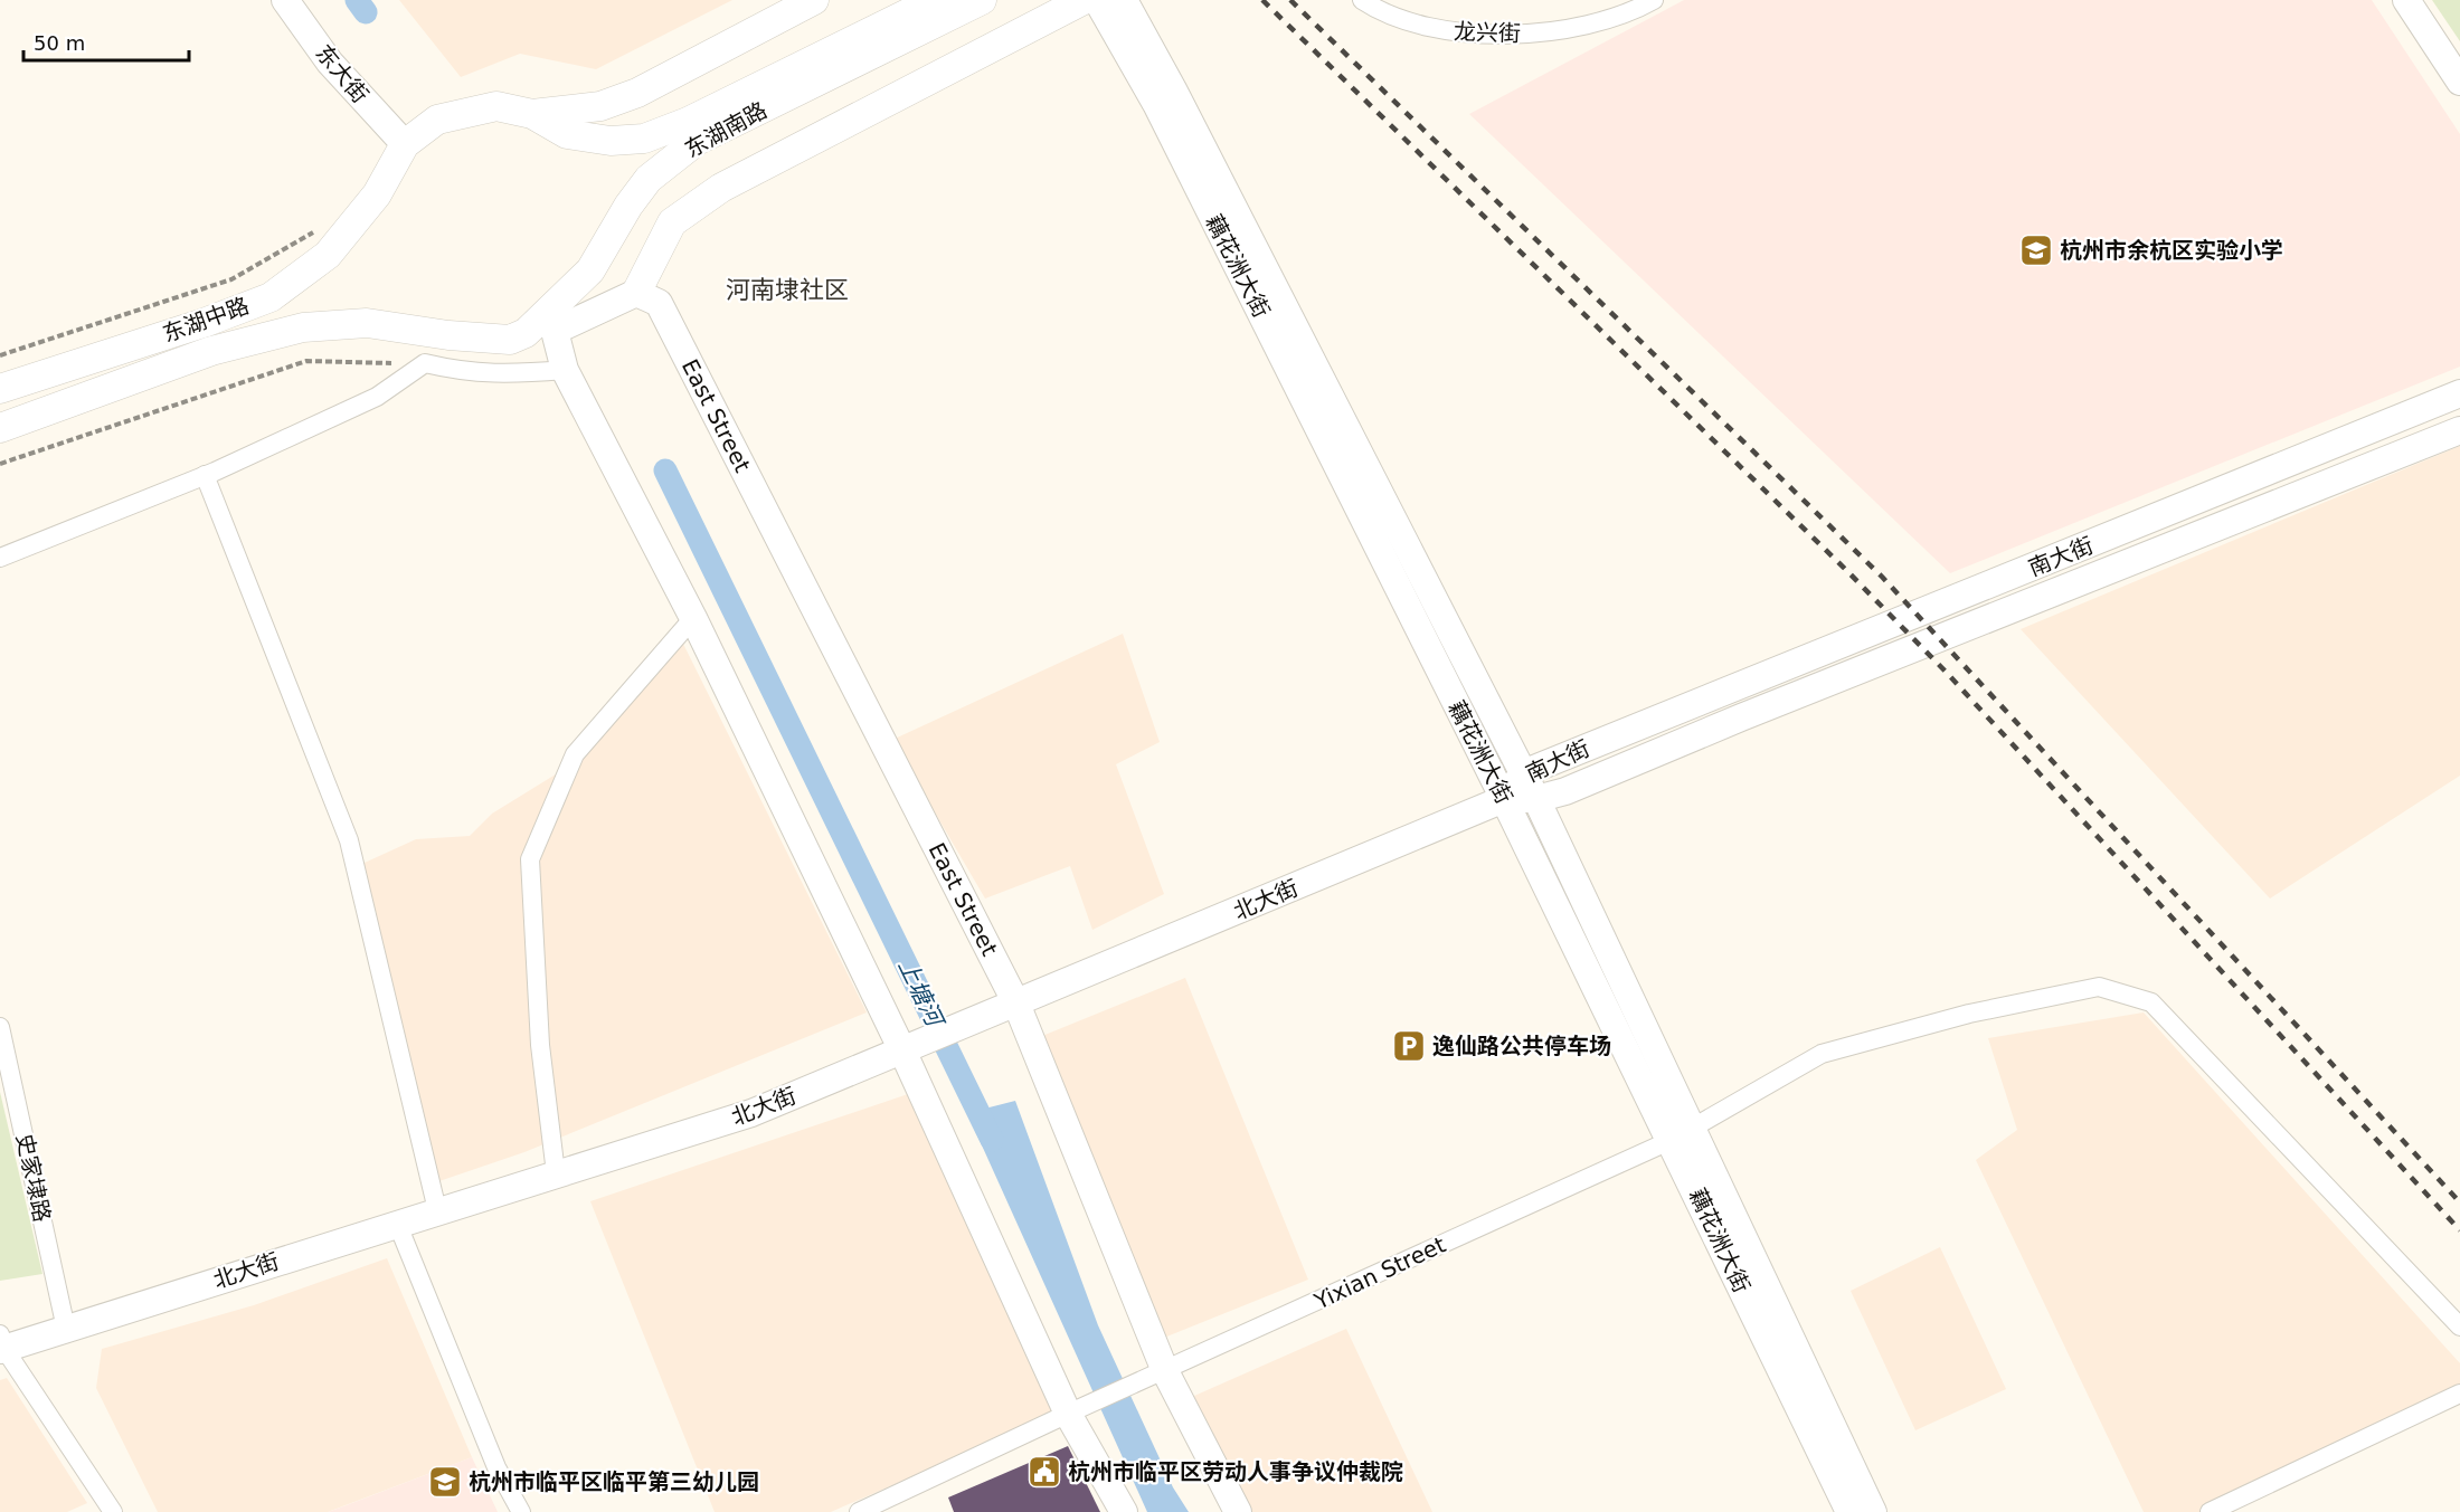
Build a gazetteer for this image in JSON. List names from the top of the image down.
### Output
{
  "streets": {
    "main road": [
      "东大街",
      "东湖南路",
      "藕花洲大街",
      "东湖中路",
      "East Street",
      "南大街",
      "北大街"
    ],
    "street": ["龙兴街", "史家埭路", "Yixian Street"]
  },
  "crossings": [
    ["东大街", "东湖中路"],
    ["东湖南路", "东湖中路"],
    ["藕花洲大街", "南大街"],
    ["藕花洲大街", "北大街"],
    ["藕花洲大街", "Yixian Street"],
    ["East Street", "北大街"],
    ["East Street", "Yixian Street"],
    ["南大街", "北大街"],
    ["北大街", "史家埭路"]
  ],
  "districts": ["河南埭社区"],
  "water": ["上塘河"],
  "places": {
    "school or university": ["杭州市余杭区实验小学", "杭州市临平区临平第三幼儿园"],
    "parking": ["逸仙路公共停车场"],
    "public building": ["杭州市临平区劳动人事争议仲裁院"]
  },
  "scale_bar": "50 m"
}
